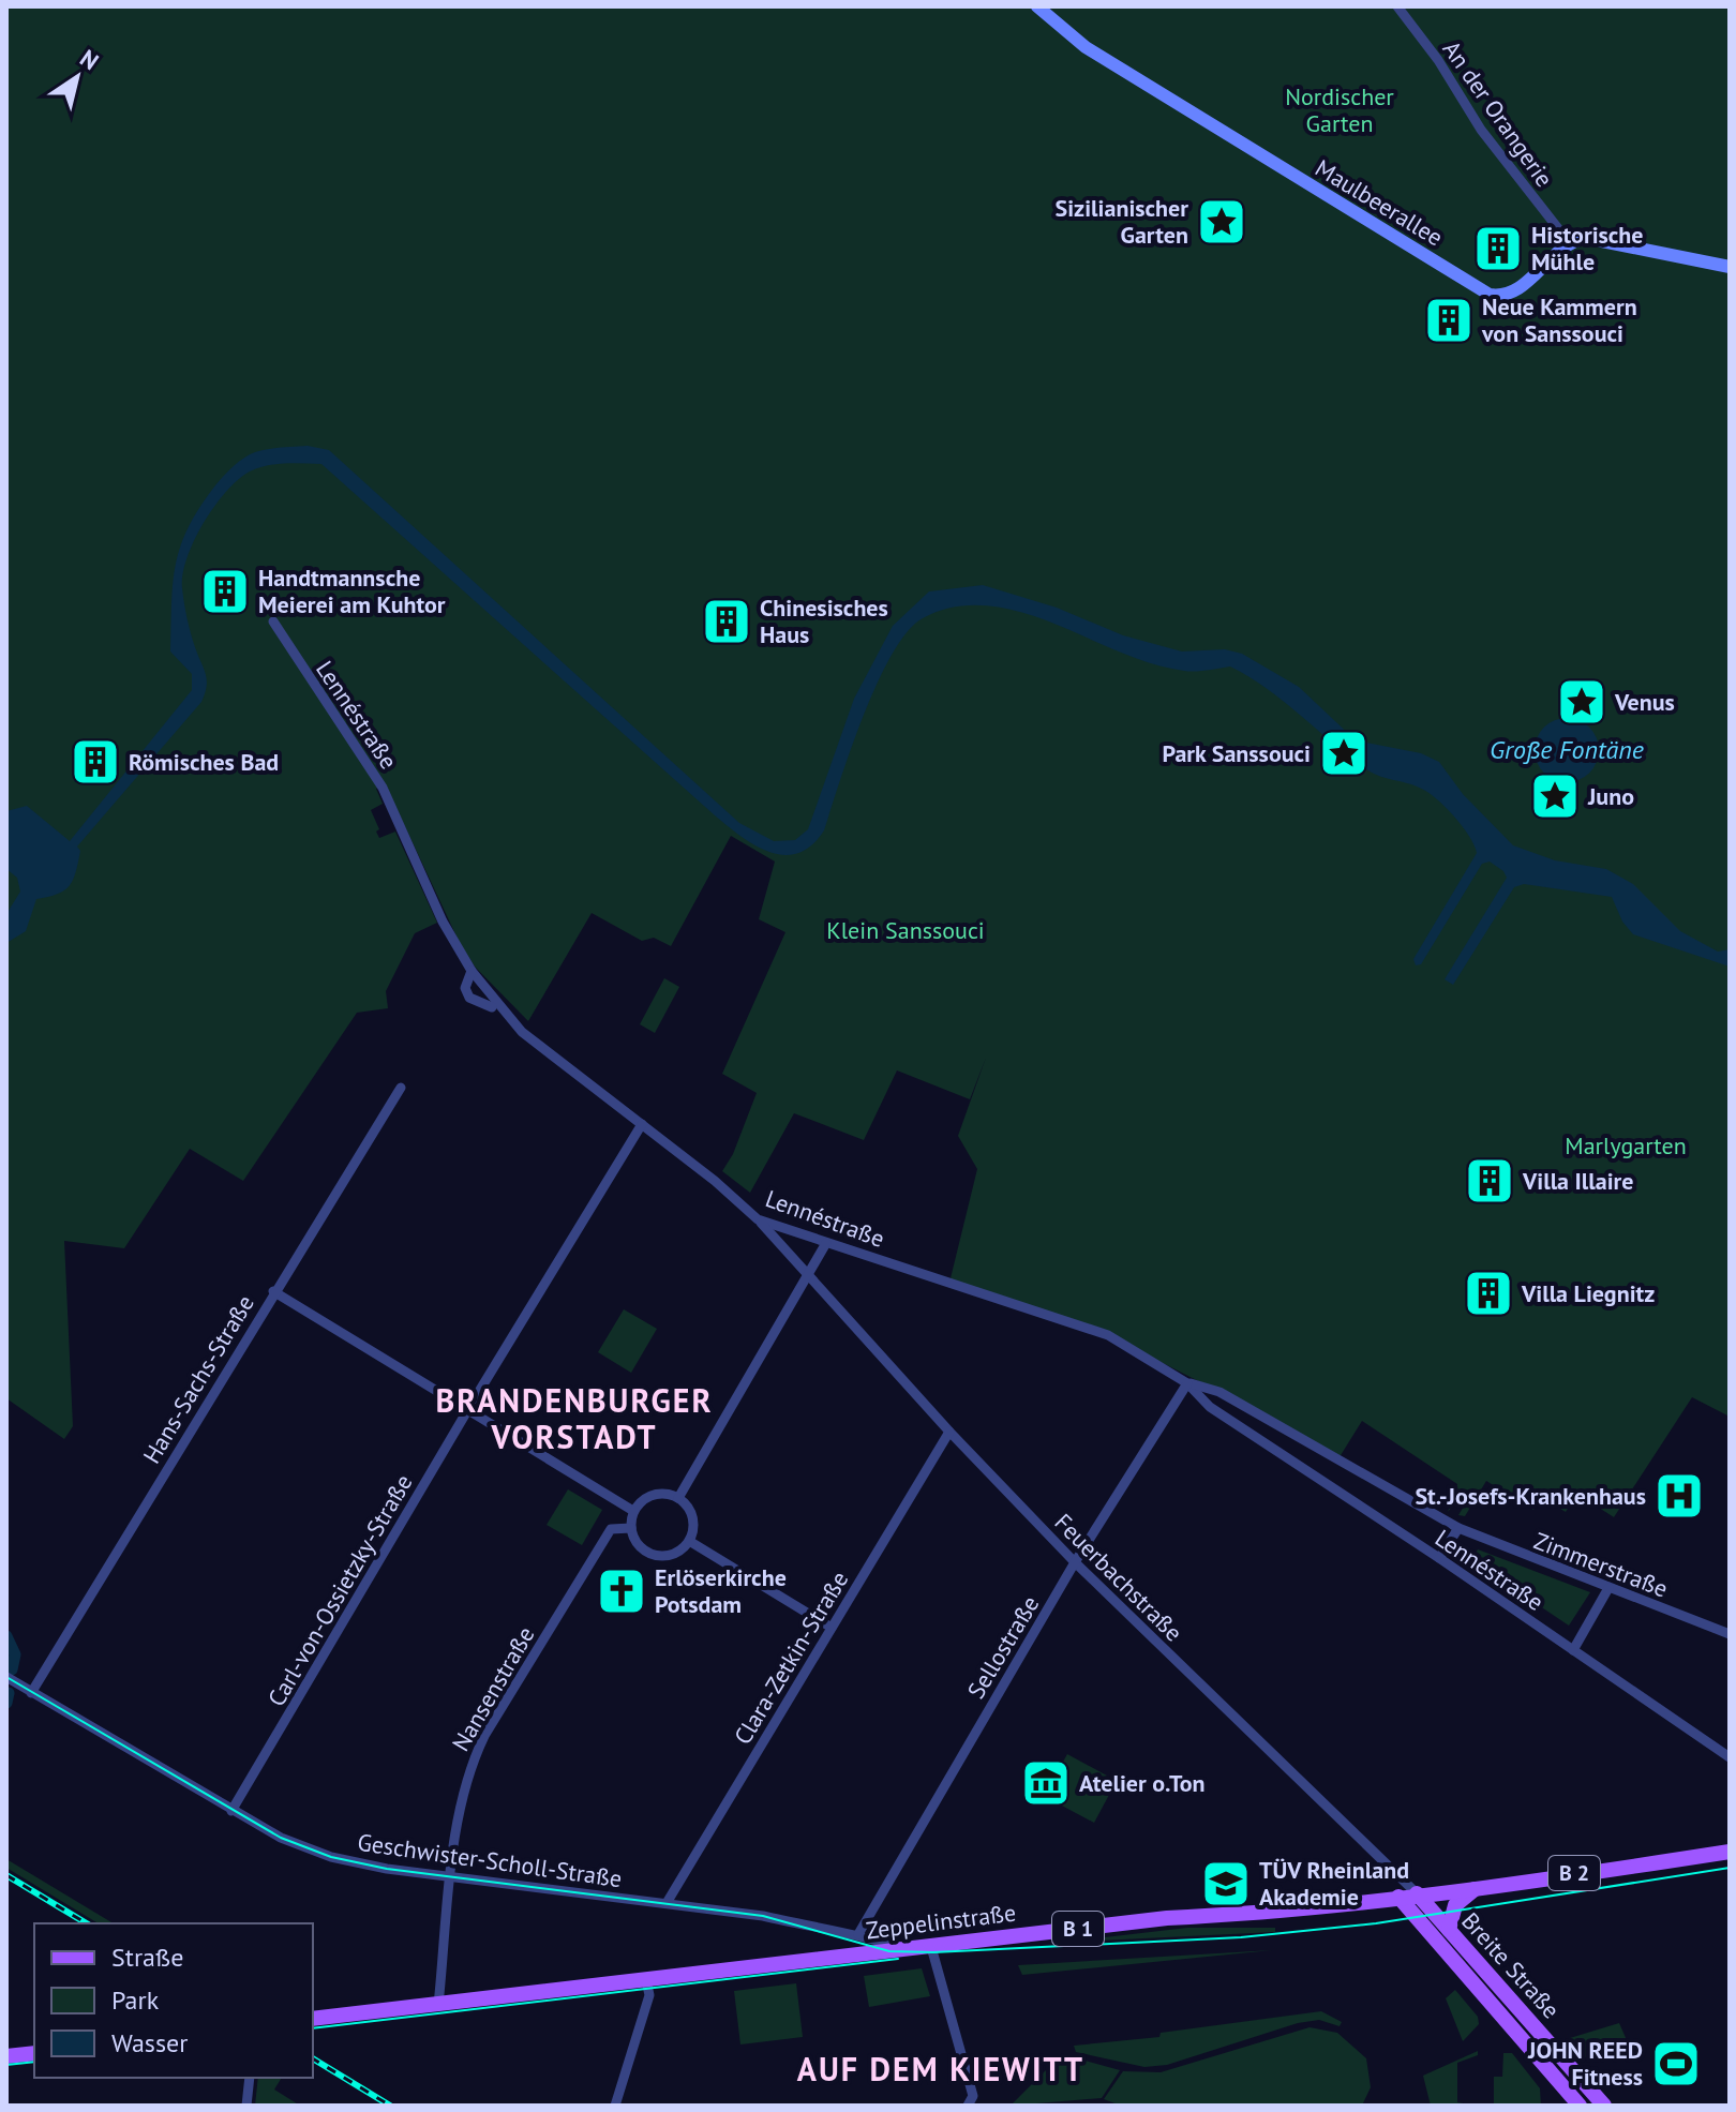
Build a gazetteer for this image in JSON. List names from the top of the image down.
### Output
{
  "streets": {
    "main road": [
      "B 2",
      "Zeppelinstraße",
      "B 1",
      "Breite Straße"
    ],
    "street": [
      "An der Orangerie",
      "Maulbeerallee",
      "Lennéstraße",
      "Hans-Sachs-Straße",
      "Zimmerstraße",
      "Feuerbachstraße",
      "Carl-von-Ossietzky-Straße",
      "Sellostraße",
      "Clara-Zetkin-Straße",
      "Nansenstraße",
      "Geschwister-Scholl-Straße"
    ]
  },
  "crossings": [
    ["An der Orangerie", "Maulbeerallee"],
    ["Lennéstraße", "Zimmerstraße"],
    ["Lennéstraße", "Feuerbachstraße"],
    ["Lennéstraße", "Carl-von-Ossietzky-Straße"],
    ["Lennéstraße", "Sellostraße"],
    ["Hans-Sachs-Straße", "Geschwister-Scholl-Straße"],
    ["Feuerbachstraße", "Sellostraße"],
    ["Feuerbachstraße", "Clara-Zetkin-Straße"],
    ["Feuerbachstraße", "Zeppelinstraße"],
    ["Feuerbachstraße", "Breite Straße"],
    ["Carl-von-Ossietzky-Straße", "Geschwister-Scholl-Straße"],
    ["Sellostraße", "Geschwister-Scholl-Straße"],
    ["Clara-Zetkin-Straße", "Geschwister-Scholl-Straße"],
    ["Nansenstraße", "Geschwister-Scholl-Straße"],
    ["Nansenstraße", "Zeppelinstraße"],
    ["Geschwister-Scholl-Straße", "Zeppelinstraße"],
    ["Zeppelinstraße", "Breite Straße"]
  ],
  "districts": ["BRANDENBURGER VORSTADT", "AUF DEM KIEWITT"],
  "water": ["Große Fontäne"],
  "parks": ["Nordischer Garten", "Klein Sanssouci", "Marlygarten"],
  "places": {
    "place": [
      "Sizilianischer Garten",
      "Venus",
      "Park Sanssouci",
      "Juno"
    ],
    "building": [
      "Historische Mühle",
      "Neue Kammern von Sanssouci",
      "Handtmannsche Meierei am Kuhtor",
      "Chinesisches Haus",
      "Römisches Bad",
      "Villa Illaire",
      "Villa Liegnitz"
    ],
    "hospital": ["St.-Josefs-Krankenhaus"],
    "church": ["Erlöserkirche Potsdam"],
    "museum": ["Atelier o.Ton"],
    "school or university": ["TÜV Rheinland Akademie"],
    "sports": ["JOHN REED Fitness"]
  },
  "legend": ["Straße", "Park", "Wasser"],
  "north": "top right"
}
